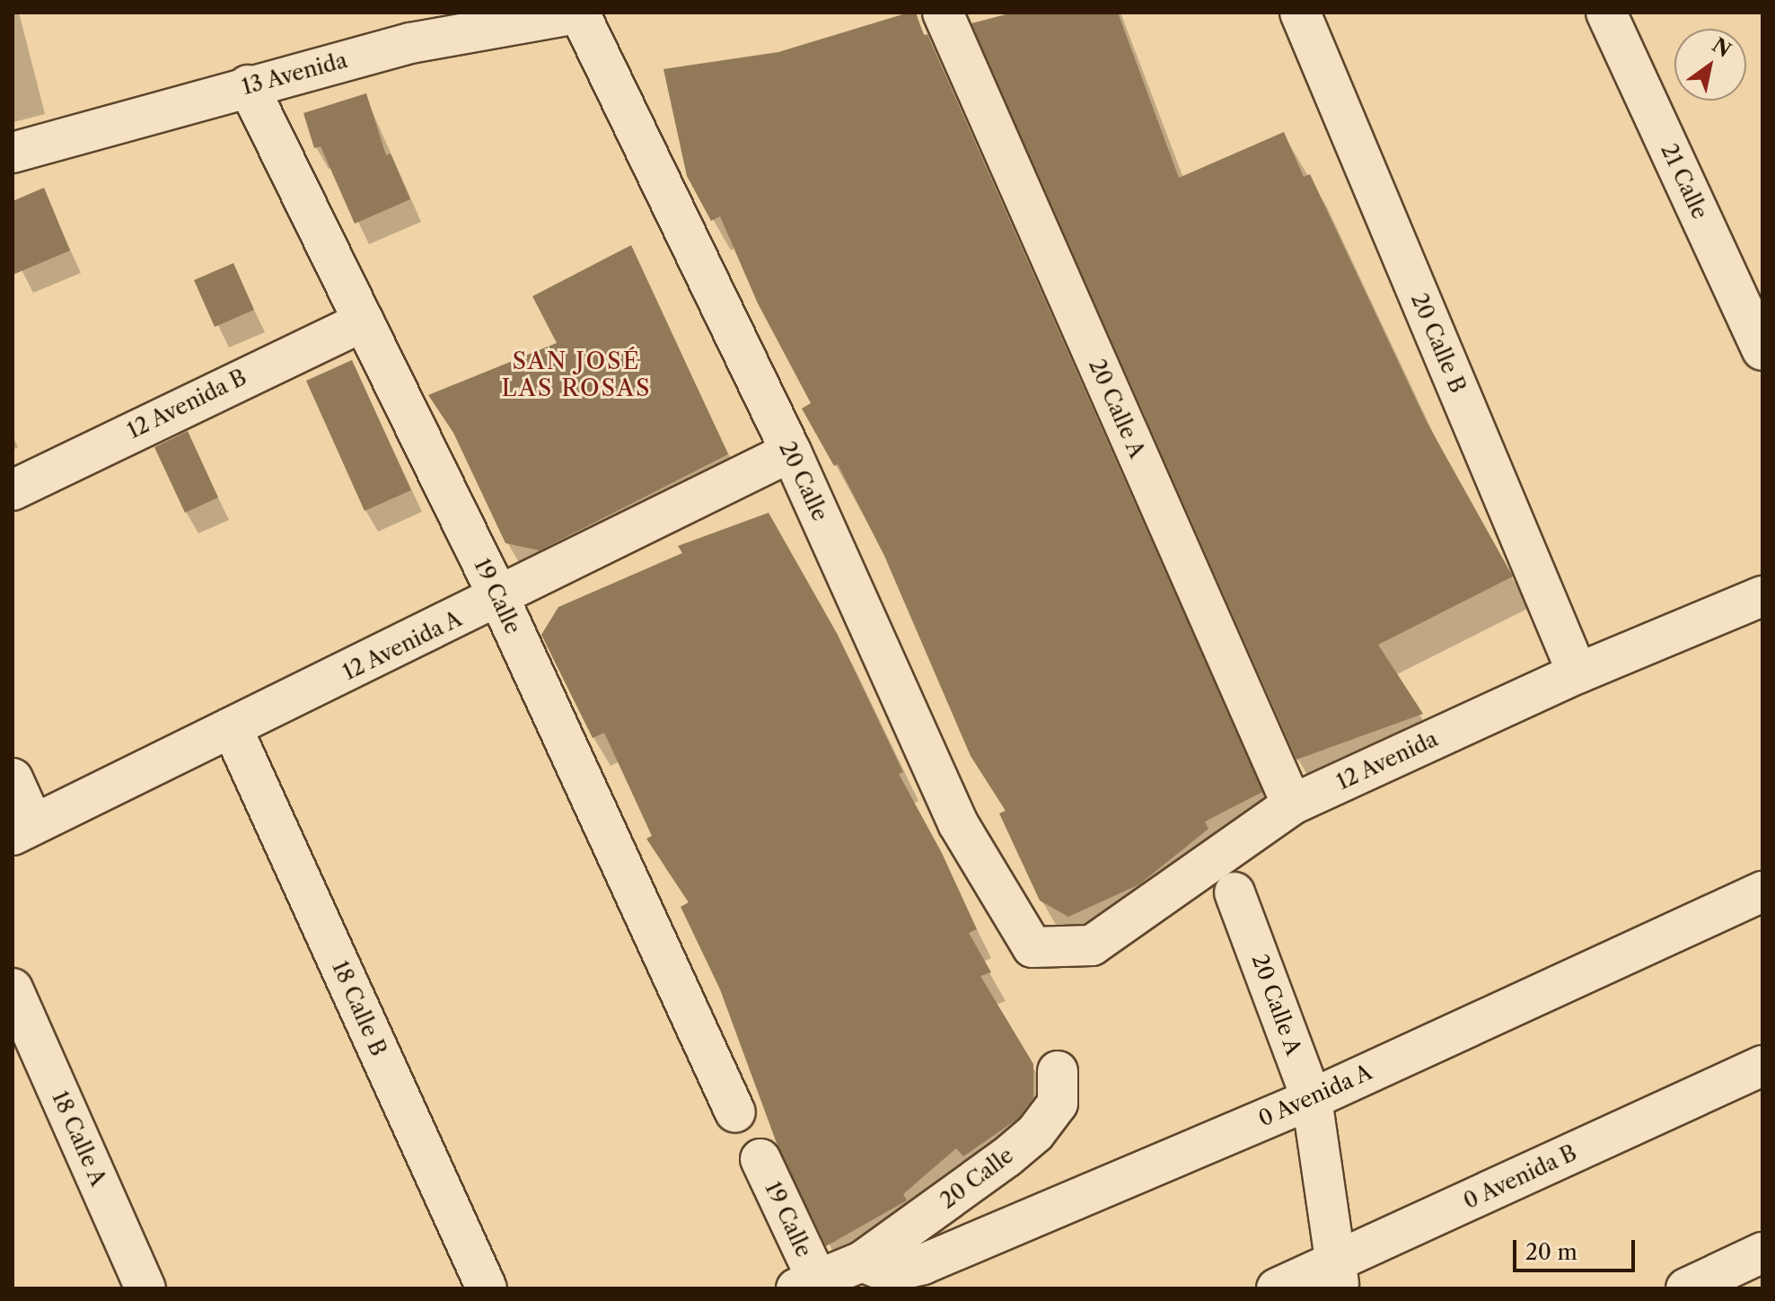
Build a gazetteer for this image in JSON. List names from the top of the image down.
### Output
{
  "streets": {
    "street": [
      "13 Avenida",
      "21 Calle",
      "20 Calle B",
      "12 Avenida B",
      "20 Calle A",
      "20 Calle",
      "19 Calle",
      "12 Avenida A",
      "12 Avenida",
      "18 Calle B",
      "0 Avenida A",
      "18 Calle A",
      "0 Avenida B"
    ]
  },
  "crossings": [
    ["13 Avenida", "20 Calle"],
    ["13 Avenida", "19 Calle"],
    ["20 Calle B", "12 Avenida"],
    ["12 Avenida B", "19 Calle"],
    ["20 Calle A", "12 Avenida"],
    ["20 Calle A", "0 Avenida A"],
    ["20 Calle A", "0 Avenida B"],
    ["20 Calle", "19 Calle"],
    ["20 Calle", "12 Avenida A"],
    ["20 Calle", "12 Avenida"],
    ["20 Calle", "0 Avenida A"],
    ["19 Calle", "12 Avenida A"],
    ["12 Avenida A", "18 Calle B"]
  ],
  "districts": ["SAN JOSÉ LAS ROSAS"],
  "scale_bar": "20 m",
  "north": "top right"
}
